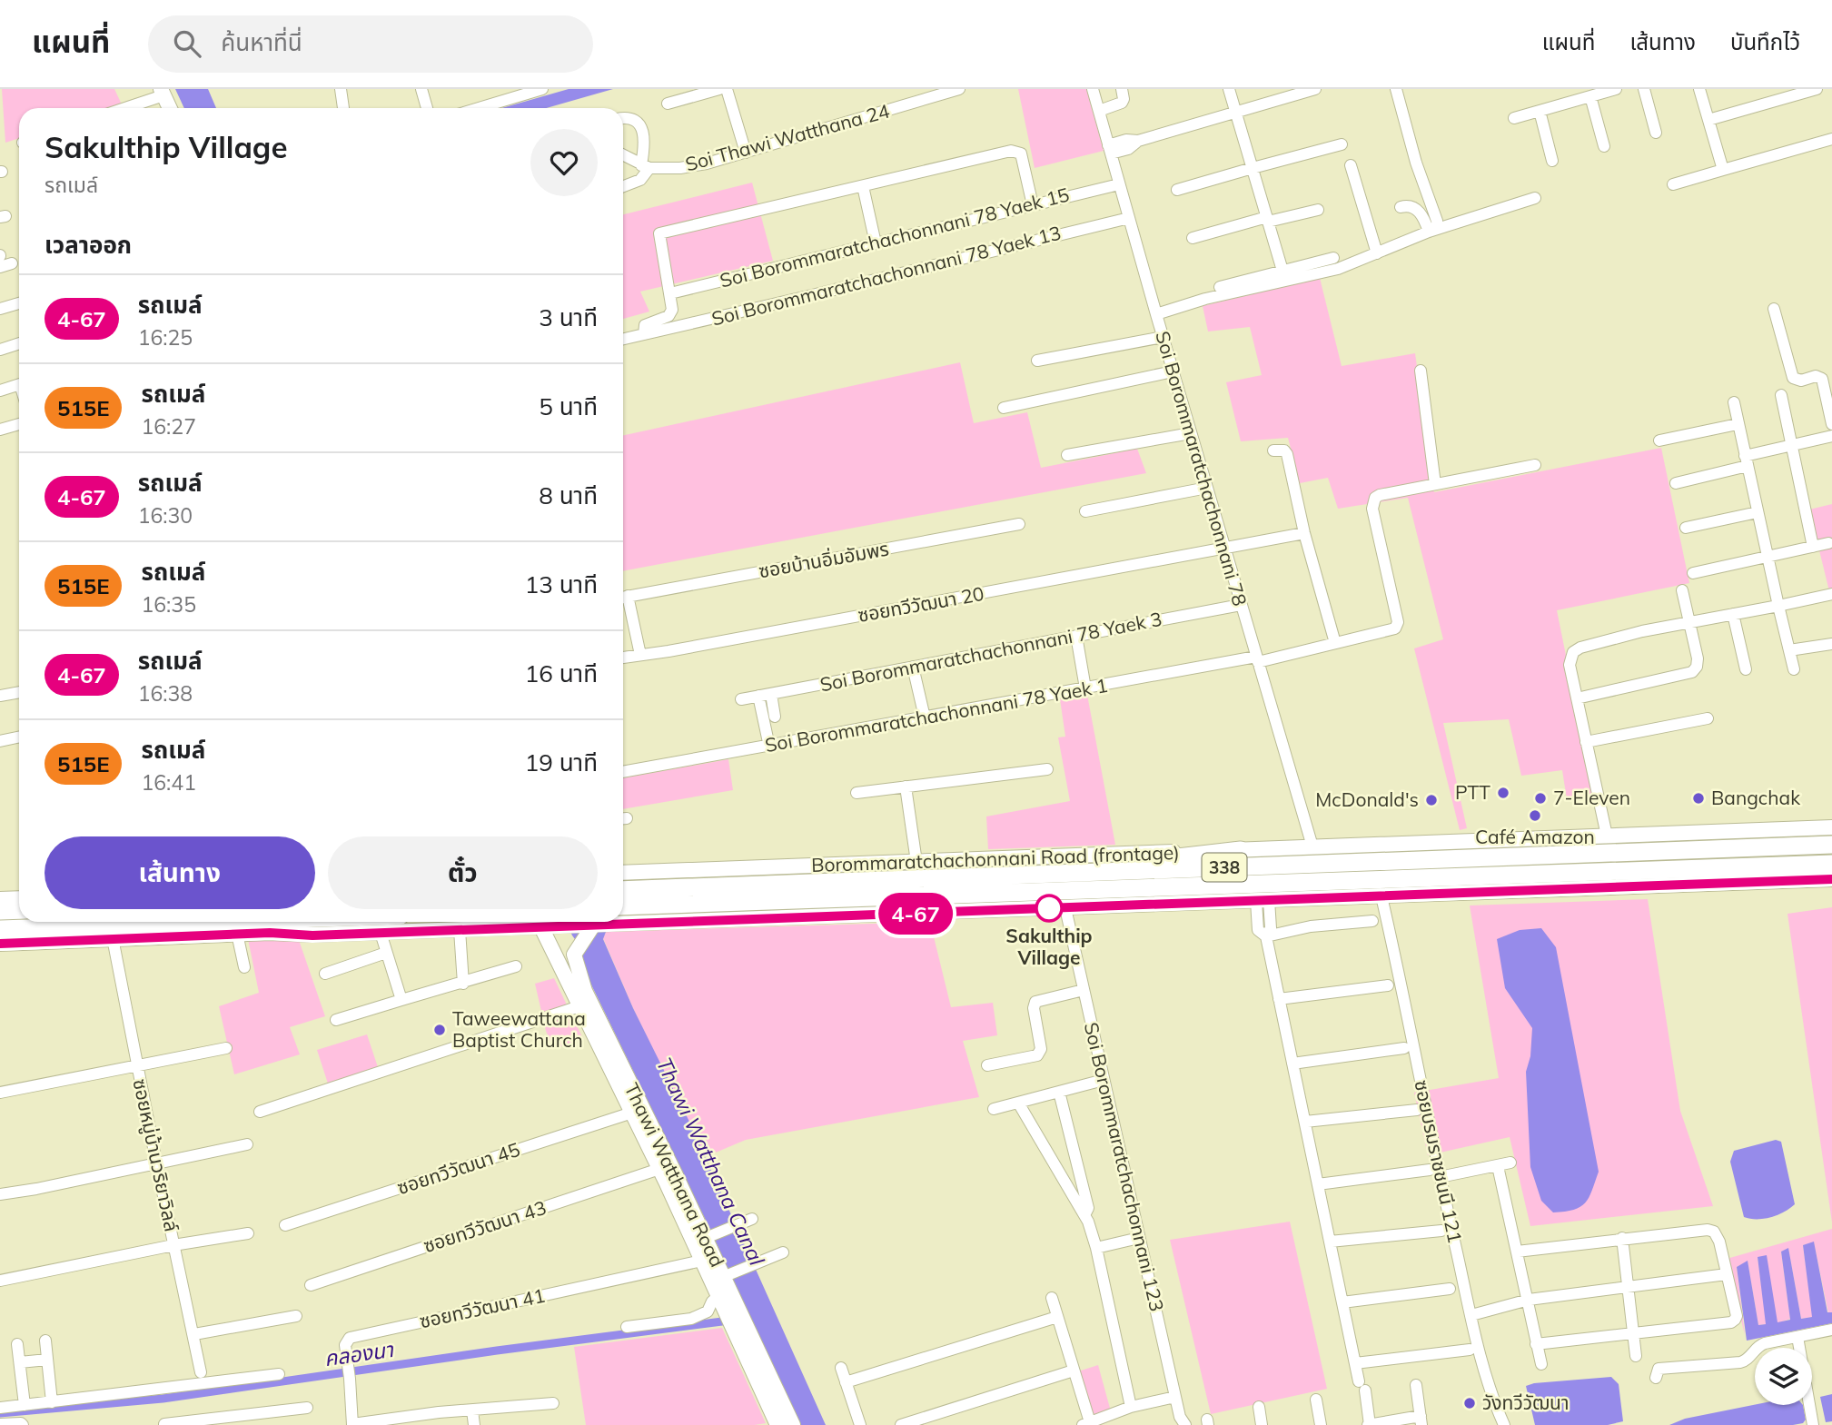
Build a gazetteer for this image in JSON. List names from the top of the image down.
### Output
{
  "streets": {
    "highway": ["338"],
    "main road": ["Borommaratchachonnani Road (frontage)", "Thawi Watthana Road"],
    "street": [
      "Soi Thawi Watthana 24",
      "Soi Borommaratchachonnani 78 Yaek 15",
      "Soi Borommaratchachonnani 78 Yaek 13",
      "Soi Borommaratchachonnani 78",
      "ซอยบ้านอิ่มอัมพร",
      "ซอยทวีวัฒนา 20",
      "Soi Borommaratchachonnani 78 Yaek 3",
      "Soi Borommaratchachonnani 78 Yaek 1",
      "ซอยหมู่บ้านวริยาวิลล์",
      "ซอยบรมราชชนนี 121",
      "Soi Borommaratchachonnani 123",
      "ซอยทวีวัฒนา 45",
      "ซอยทวีวัฒนา 43",
      "ซอยทวีวัฒนา 41"
    ]
  },
  "crossings": [
    ["Soi Borommaratchachonnani 78 Yaek 15", "Soi Borommaratchachonnani 78"],
    ["Soi Borommaratchachonnani 78 Yaek 13", "Soi Borommaratchachonnani 78"],
    ["Soi Borommaratchachonnani 78", "ซอยทวีวัฒนา 20"],
    ["Soi Borommaratchachonnani 78", "Soi Borommaratchachonnani 78 Yaek 3"],
    ["Soi Borommaratchachonnani 78", "Soi Borommaratchachonnani 78 Yaek 1"],
    ["Soi Borommaratchachonnani 78", "Borommaratchachonnani Road (frontage)"],
    ["ซอยบ้านอิ่มอัมพร", "ซอยทวีวัฒนา 20"],
    ["338", "ซอยบรมราชชนนี 121"],
    ["338", "Soi Borommaratchachonnani 123"],
    ["338", "Thawi Watthana Road"],
    ["ซอยทวีวัฒนา 45", "Thawi Watthana Road"],
    ["Thawi Watthana Road", "ซอยทวีวัฒนา 43"],
    ["Thawi Watthana Road", "ซอยทวีวัฒนา 41"]
  ],
  "water": ["Thawi Watthana Canal", "คลองนา"],
  "places": [
    "PTT",
    "7-Eleven",
    "Bangchak",
    "McDonald's",
    "Café Amazon",
    "Sakulthip Village",
    "Taweewattana Baptist Church",
    "วังทวีวัฒนา"
  ],
  "lines": ["bus line 4-67"],
  "page": {
    "header": "แผนที่",
    "search": "ค้นหาที่นี่",
    "nav": ["แผนที่", "เส้นทาง", "บันทึกไว้"],
    "on_map": "4-67",
    "heading": [
      ["Sakulthip Village", "รถเมล์"],
      "เวลาออก"
    ],
    "list": [
      {
        "mark": "4-67",
        "name": "รถเมล์",
        "note": "16:25",
        "value": "3 นาที"
      },
      {
        "mark": "515E",
        "name": "รถเมล์",
        "note": "16:27",
        "value": "5 นาที"
      },
      {
        "mark": "4-67",
        "name": "รถเมล์",
        "note": "16:30",
        "value": "8 นาที"
      },
      {
        "mark": "515E",
        "name": "รถเมล์",
        "note": "16:35",
        "value": "13 นาที"
      },
      {
        "mark": "4-67",
        "name": "รถเมล์",
        "note": "16:38",
        "value": "16 นาที"
      },
      {
        "mark": "515E",
        "name": "รถเมล์",
        "note": "16:41",
        "value": "19 นาที"
      }
    ],
    "buttons": ["เส้นทาง", "ตั๋ว"]
  }
}
